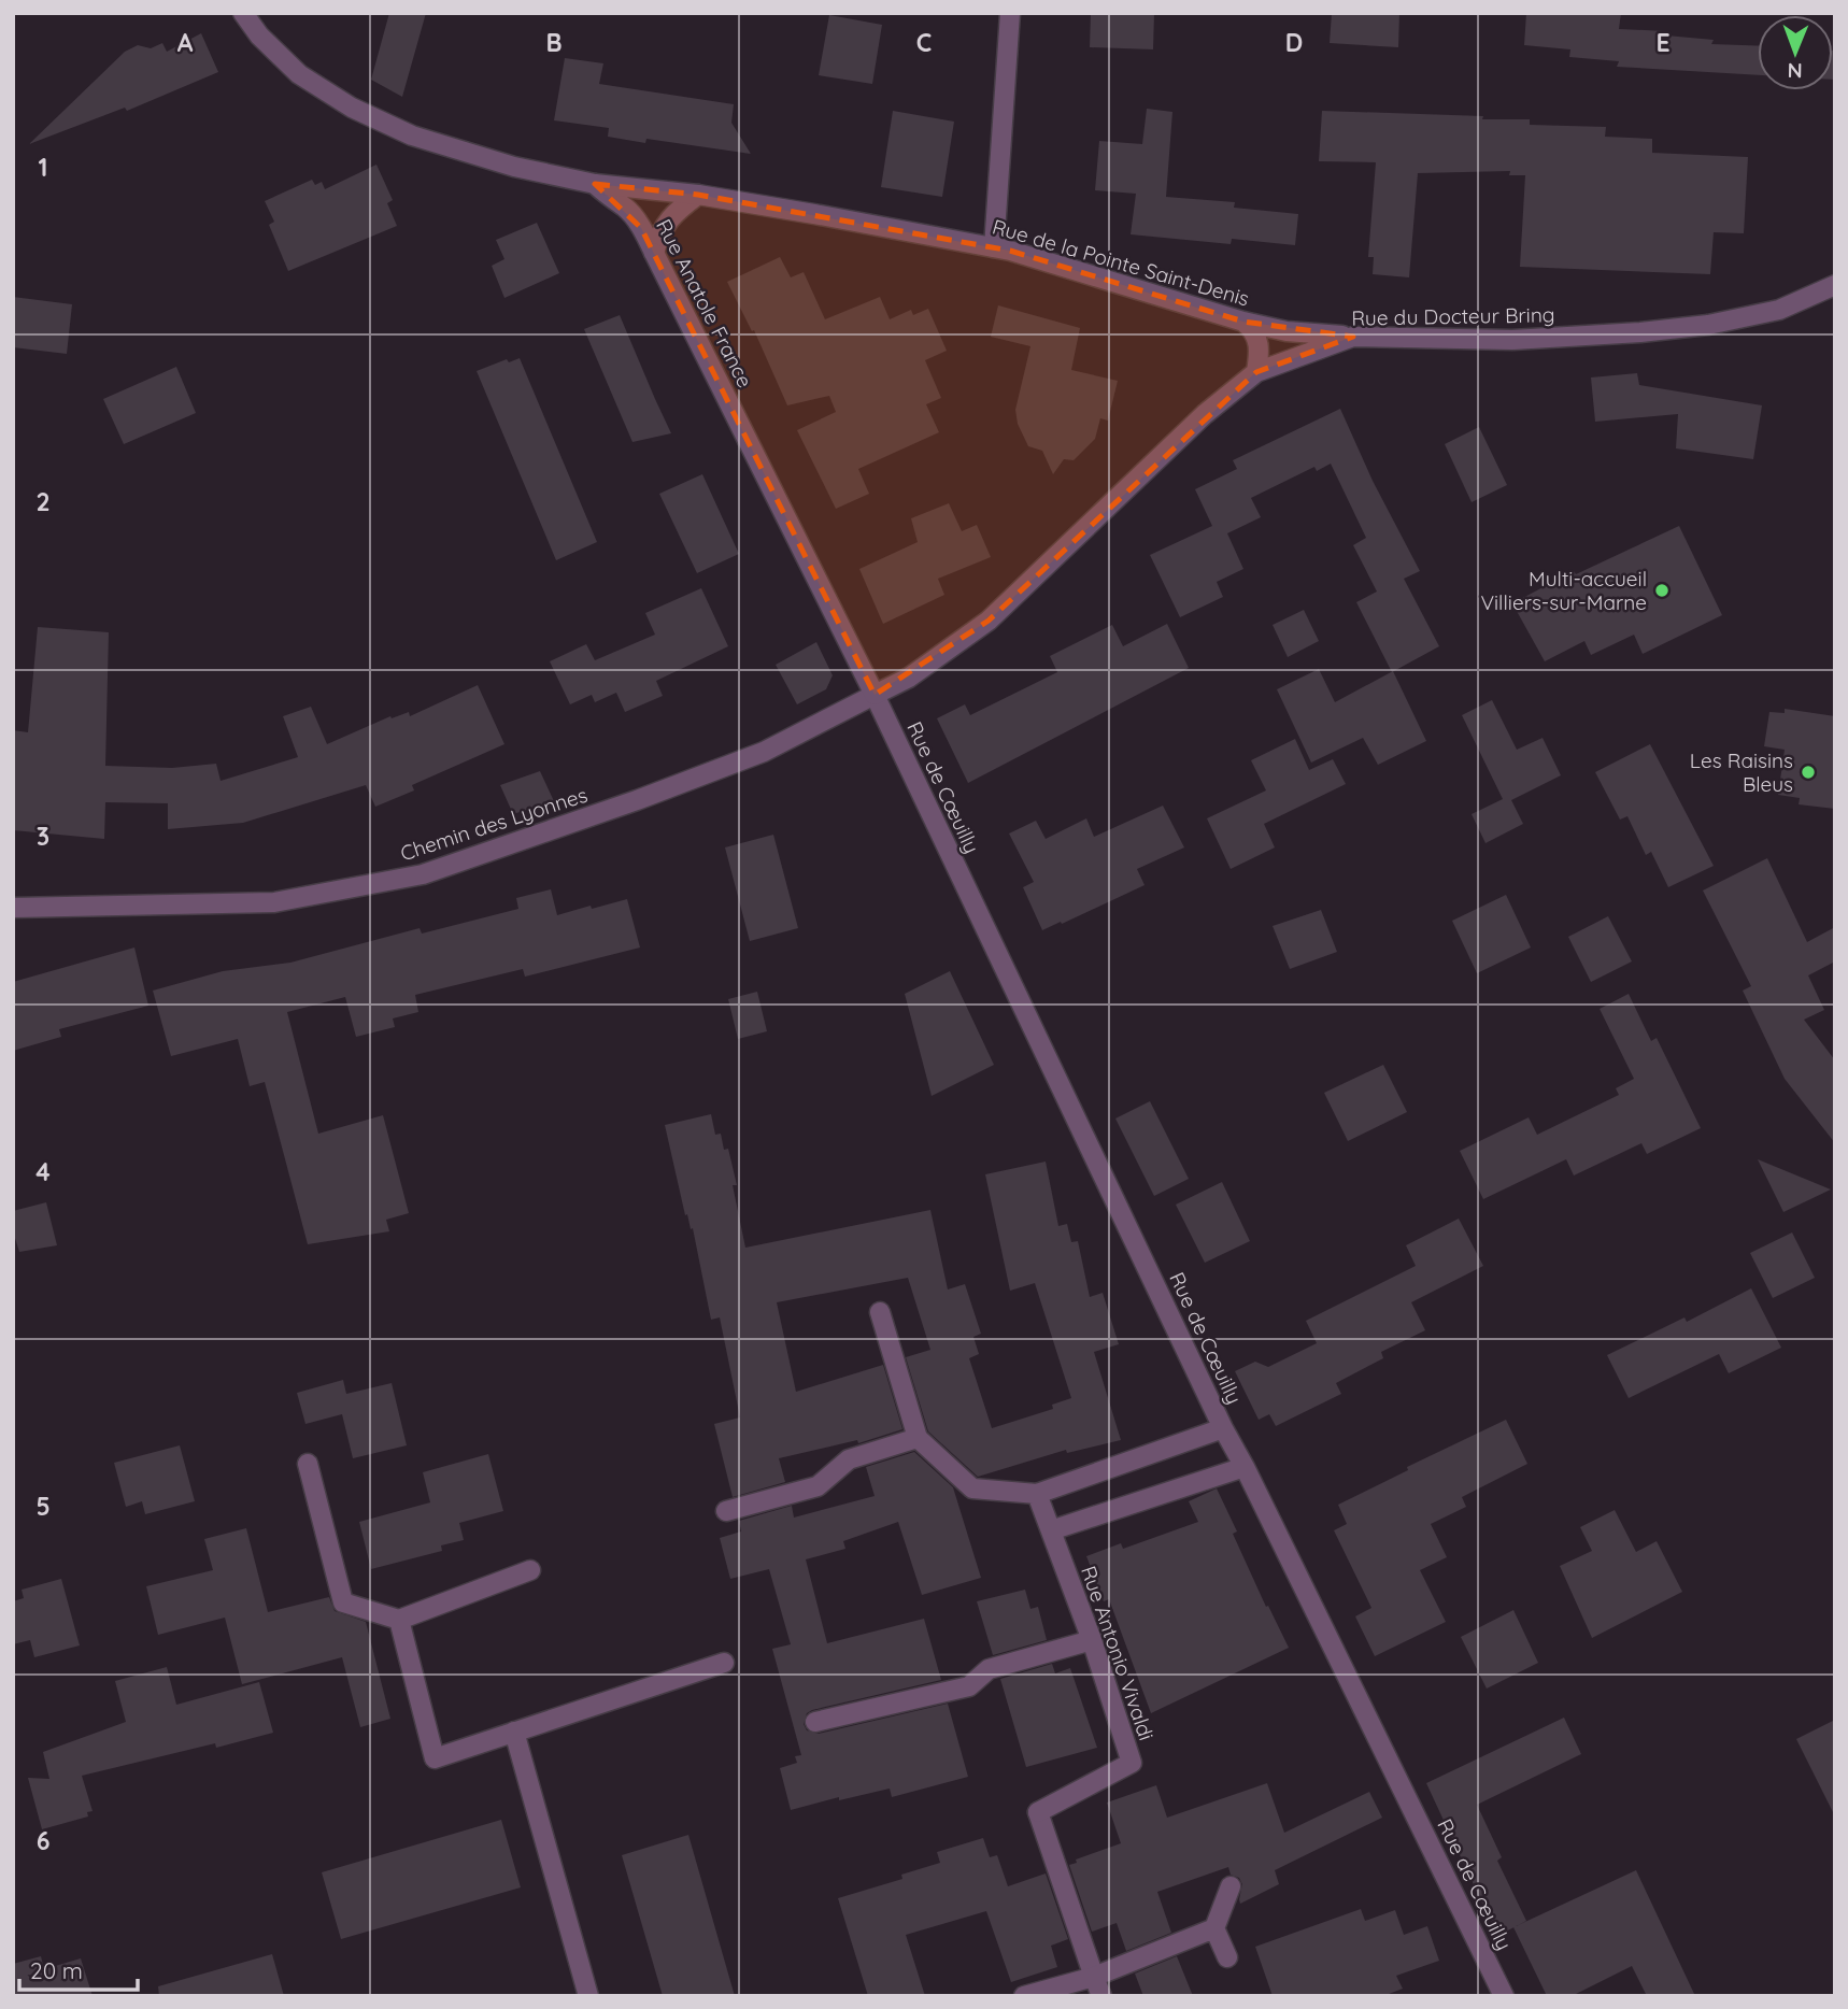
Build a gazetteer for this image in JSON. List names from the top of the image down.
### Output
{
  "streets": {
    "street": [
      "Rue de la Pointe Saint-Denis",
      "Rue Anatole France",
      "Rue du Docteur Bring",
      "Rue de Cœuilly",
      "Chemin des Lyonnes",
      "Rue Antonio Vivaldi"
    ]
  },
  "crossings": [
    ["Rue de la Pointe Saint-Denis", "Rue Anatole France"],
    ["Rue de la Pointe Saint-Denis", "Rue du Docteur Bring"],
    ["Rue Anatole France", "Rue du Docteur Bring"],
    ["Rue Anatole France", "Rue de Cœuilly"],
    ["Rue Anatole France", "Chemin des Lyonnes"],
    ["Rue du Docteur Bring", "Rue de Cœuilly"],
    ["Rue du Docteur Bring", "Chemin des Lyonnes"],
    ["Rue de Cœuilly", "Chemin des Lyonnes"]
  ],
  "places": ["Multi-accueil Villiers-sur-Marne", "Les Raisins Bleus"],
  "scale_bar": "20 m",
  "north": "bottom",
  "grid": {
    "columns": [
      "A",
      "B",
      "C",
      "D",
      "E"
    ],
    "rows": [
      "1",
      "2",
      "3",
      "4",
      "5",
      "6"
    ]
  }
}
